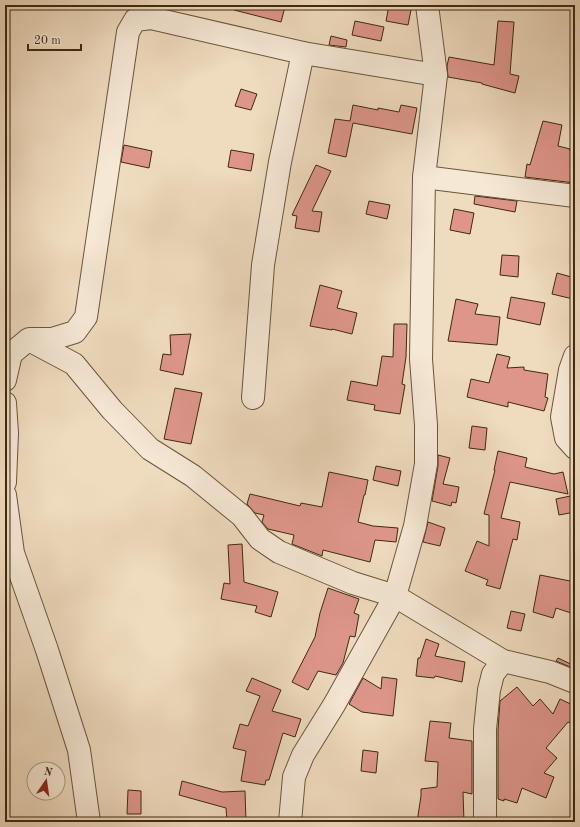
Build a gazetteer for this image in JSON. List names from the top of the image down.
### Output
{
  "scale_bar": "20 m",
  "north": "top"
}
